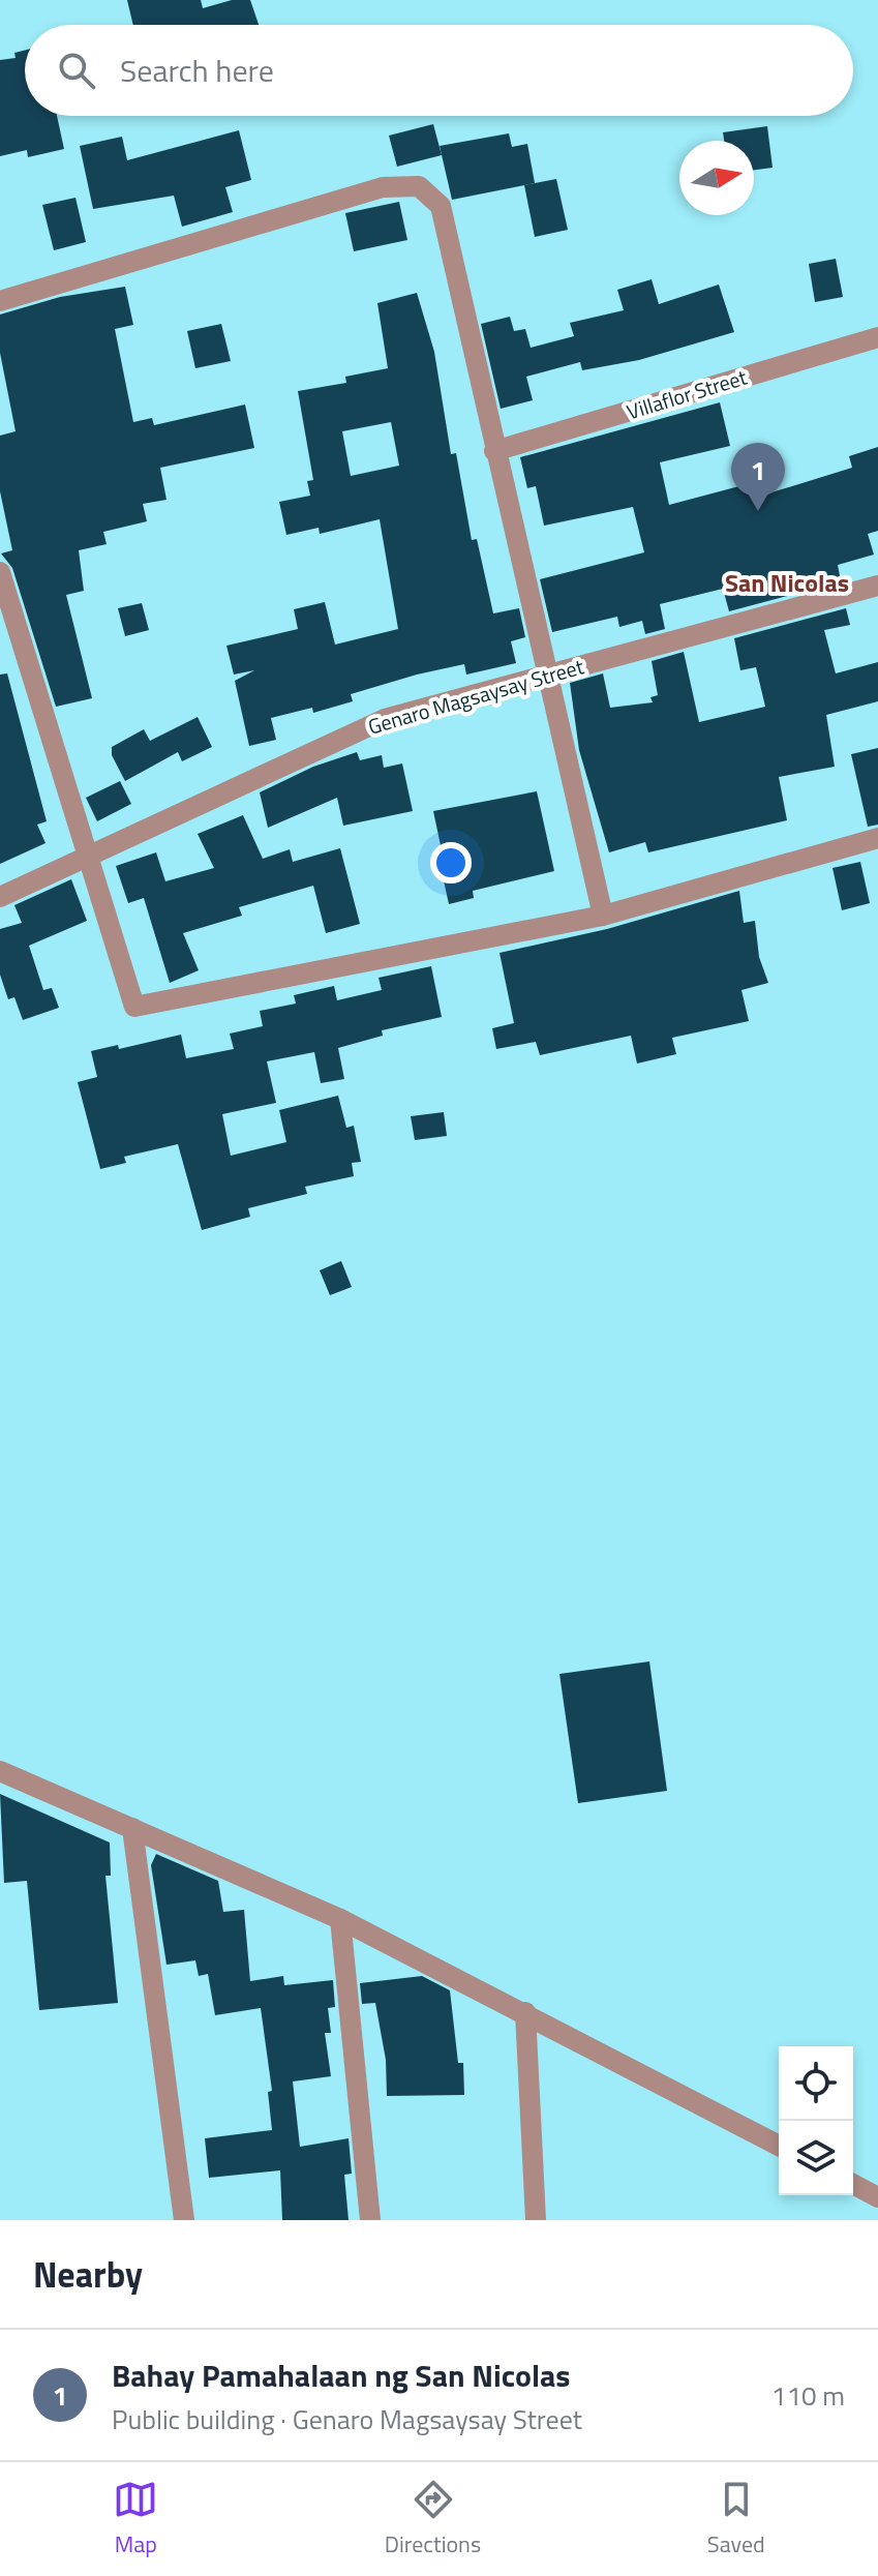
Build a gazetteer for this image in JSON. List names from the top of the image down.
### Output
{
  "streets": {
    "street": ["Villaflor Street", "Genaro Magsaysay Street"]
  },
  "districts": ["San Nicolas"],
  "north": "right",
  "page": {
    "search": "Search here",
    "pins": "1",
    "heading": "Nearby",
    "list": [
      {
        "mark": "1",
        "name": "Bahay Pamahalaan ng San Nicolas",
        "note": "Public building · Genaro Magsaysay Street",
        "value": "110 m"
      }
    ],
    "nav": ["Map", "Directions", "Saved"]
  }
}
